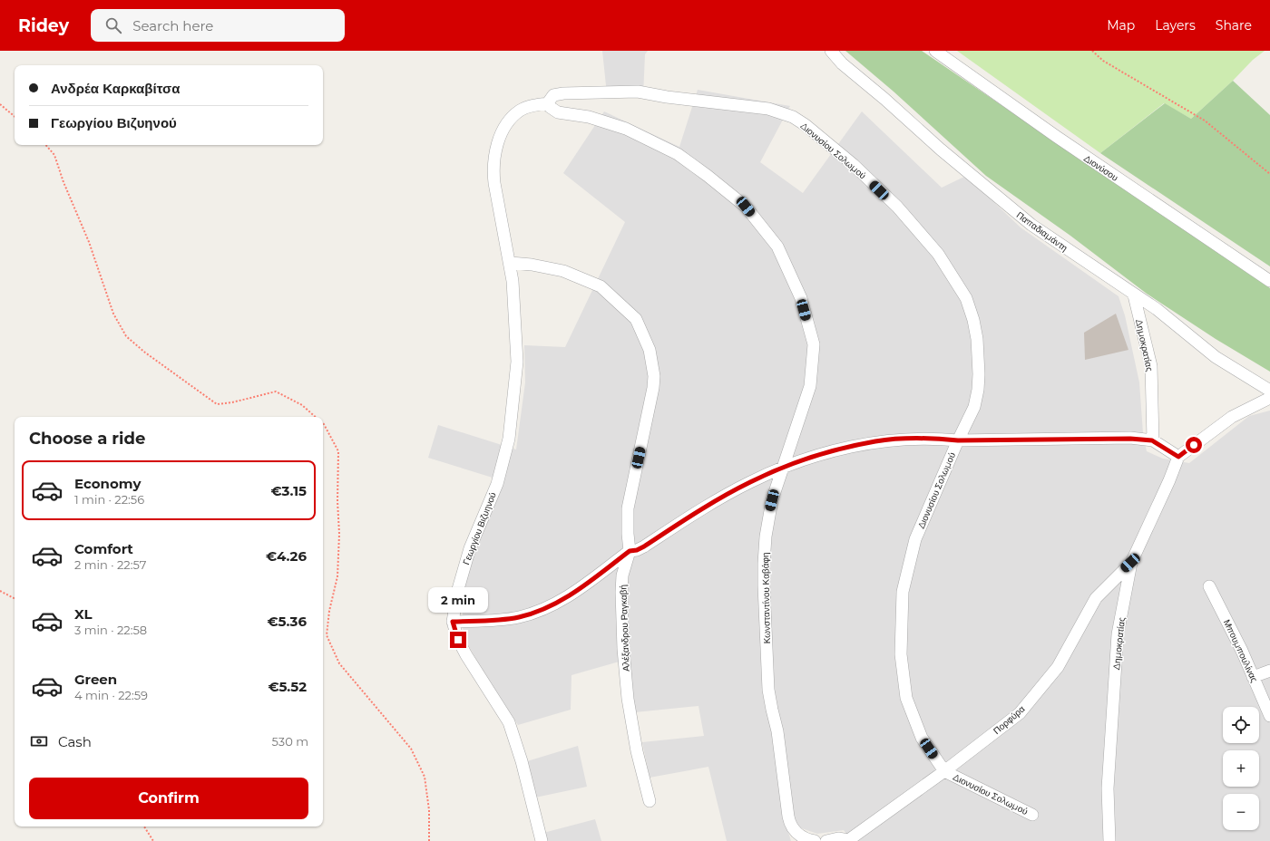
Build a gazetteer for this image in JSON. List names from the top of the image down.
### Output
{
  "streets": {
    "street": [
      "Διονυσίου Σολωμού",
      "Διονύσου",
      "Παπαδιαμάντη",
      "Δημοκρατίας",
      "Γεωργίου Βιζυηνού",
      "Κωνσταντίνου Καβάφη",
      "Αλέξανδρου Ραγκαβή",
      "Μπουμπουλίνας",
      "Πορφύρα"
    ]
  },
  "crossings": [
    ["Διονυσίου Σολωμού", "Γεωργίου Βιζυηνού"],
    ["Διονυσίου Σολωμού", "Κωνσταντίνου Καβάφη"],
    ["Διονυσίου Σολωμού", "Πορφύρα"],
    ["Παπαδιαμάντη", "Δημοκρατίας"],
    ["Δημοκρατίας", "Πορφύρα"],
    ["Γεωργίου Βιζυηνού", "Κωνσταντίνου Καβάφη"],
    ["Γεωργίου Βιζυηνού", "Αλέξανδρου Ραγκαβή"]
  ],
  "page": {
    "header": "Ridey",
    "search": "Search here",
    "nav": ["Map", "Layers", "Share"],
    "banner": ["Ανδρέα Καρκαβίτσα", "Γεωργίου Βιζυηνού"],
    "heading": "Choose a ride",
    "list": [
      {
        "name": "Economy",
        "note": "1 min · 22:56",
        "value": "€3.15"
      },
      {
        "name": "Comfort",
        "note": "2 min · 22:57",
        "value": "€4.26"
      },
      {
        "name": "XL",
        "note": "3 min · 22:58",
        "value": "€5.36"
      },
      {
        "name": "Green",
        "note": "4 min · 22:59",
        "value": "€5.52"
      }
    ],
    "bubble": "2 min",
    "map_buttons": ["+", "−"],
    "pay": ["Cash", "530 m"],
    "buttons": "Confirm"
  }
}
